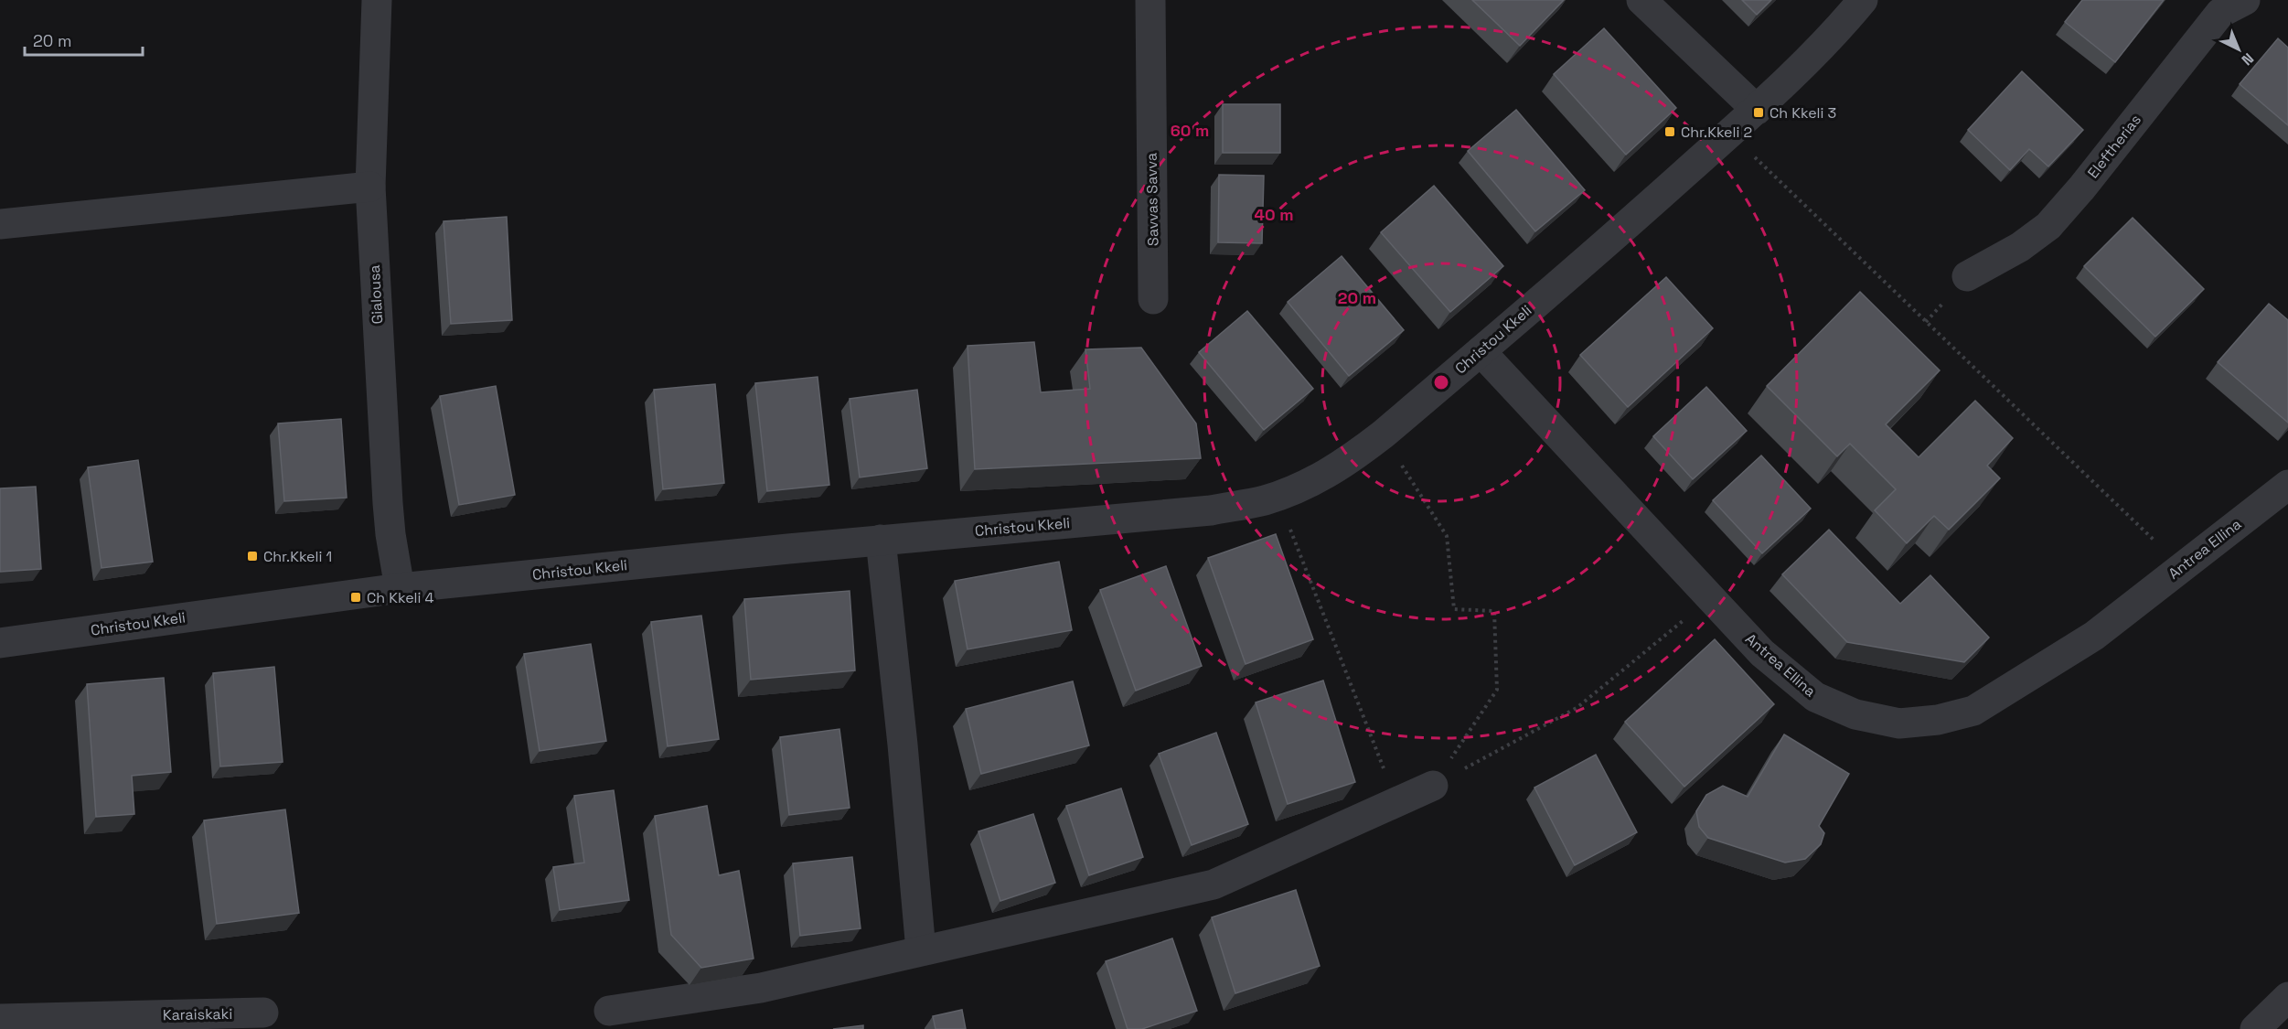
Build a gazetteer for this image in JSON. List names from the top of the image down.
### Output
{
  "streets": {
    "street": [
      "Eleftherias",
      "Savvas Savva",
      "Gialousa",
      "Christou Kkeli",
      "Antrea Ellina",
      "Karaiskaki"
    ]
  },
  "crossings": [
    ["Gialousa", "Christou Kkeli"],
    ["Christou Kkeli", "Antrea Ellina"]
  ],
  "places": {
    "transit": [
      "Ch Kkeli 3",
      "Chr.Kkeli 2",
      "Chr.Kkeli 1",
      "Ch Kkeli 4"
    ]
  },
  "scale_bar": "20 m",
  "north": "bottom right",
  "rings": ["60 m", "40 m", "20 m"]
}
